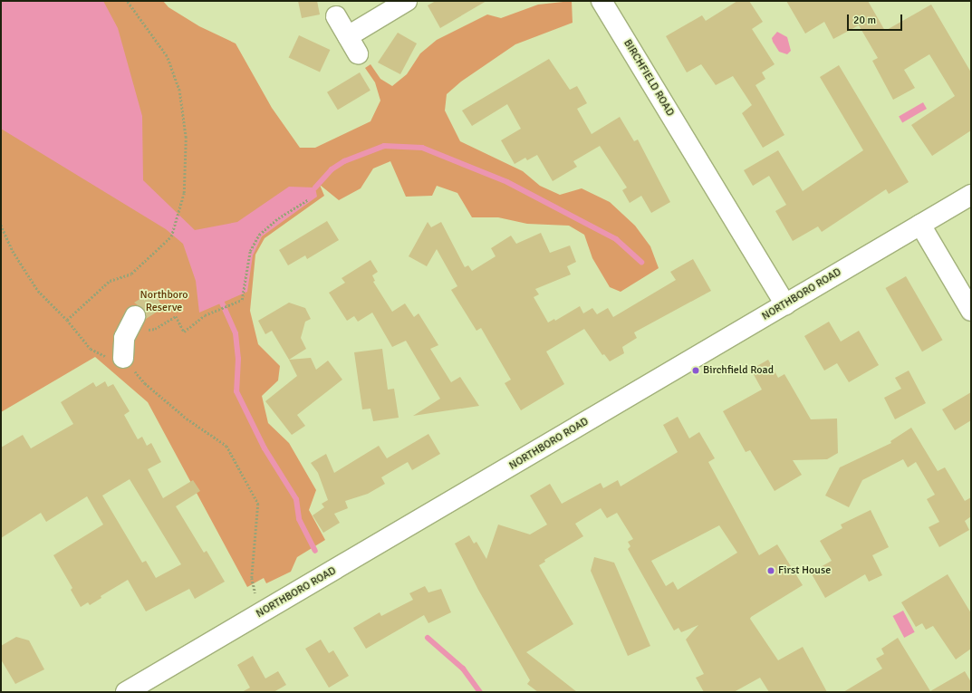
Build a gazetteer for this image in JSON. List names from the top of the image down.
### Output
{
  "streets": {
    "street": ["BIRCHFIELD ROAD", "NORTHBORO ROAD"]
  },
  "crossings": [
    ["BIRCHFIELD ROAD", "NORTHBORO ROAD"]
  ],
  "parks": ["Northboro Reserve"],
  "places": ["Birchfield Road", "First House"],
  "scale_bar": "20 m"
}
